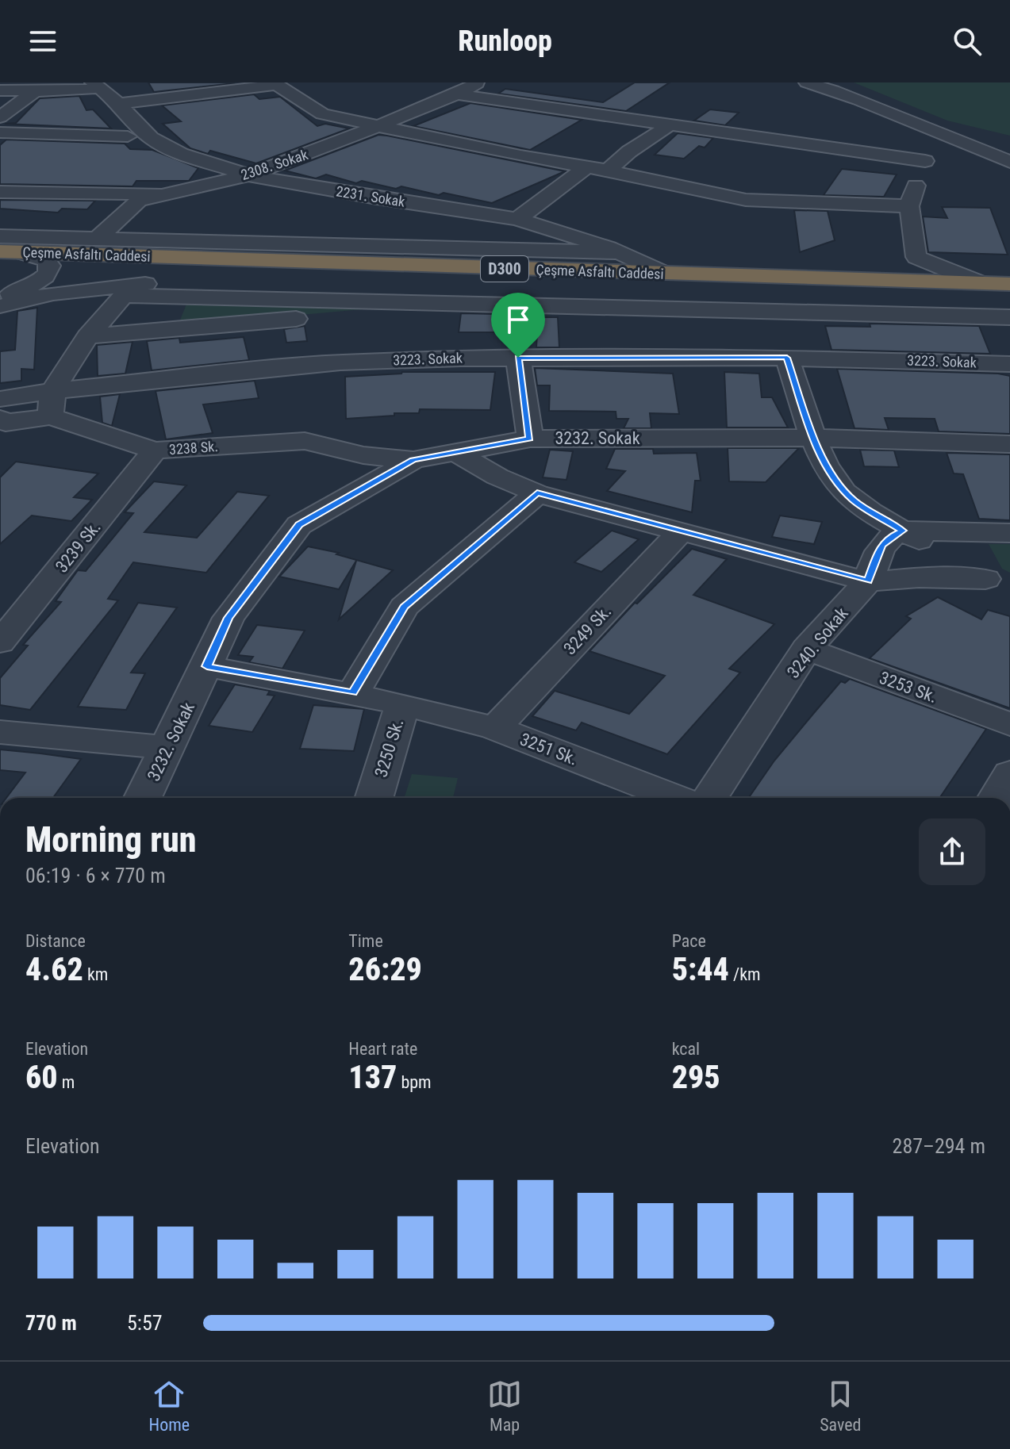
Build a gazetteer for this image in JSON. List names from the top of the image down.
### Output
{
  "streets": {
    "highway": ["Çeşme Asfaltı Caddesi", "D300"],
    "street": [
      "2308. Sokak",
      "2231. Sokak",
      "3223. Sokak",
      "3232. Sokak",
      "3238 Sk.",
      "3239 Sk.",
      "3249 Sk.",
      "3240. Sokak",
      "3253 Sk.",
      "3250 Sk.",
      "3251 Sk."
    ]
  },
  "crossings": [
    ["2308. Sokak", "2231. Sokak"],
    ["2231. Sokak", "Çeşme Asfaltı Caddesi"],
    ["3223. Sokak", "3238 Sk."],
    ["3232. Sokak", "3238 Sk."],
    ["3232. Sokak", "3250 Sk."],
    ["3238 Sk.", "3239 Sk."],
    ["3249 Sk.", "3251 Sk."],
    ["3240. Sokak", "3253 Sk."],
    ["3250 Sk.", "3251 Sk."]
  ],
  "page": {
    "header": "Runloop",
    "heading": ["Morning run", "06:19 · 6 × 770 m"],
    "stats": [
      ["Distance", "4.62 km"],
      ["Time", "26:29"],
      ["Pace", "5:44 /km"],
      ["Elevation", "60 m"],
      ["Heart rate", "137 bpm"],
      ["kcal", "295"]
    ],
    "chart": ["Elevation", "287–294 m"],
    "list": [
      {
        "name": "770 m",
        "note": "5:57"
      }
    ],
    "tabs": ["Home", "Map", "Saved"]
  }
}
